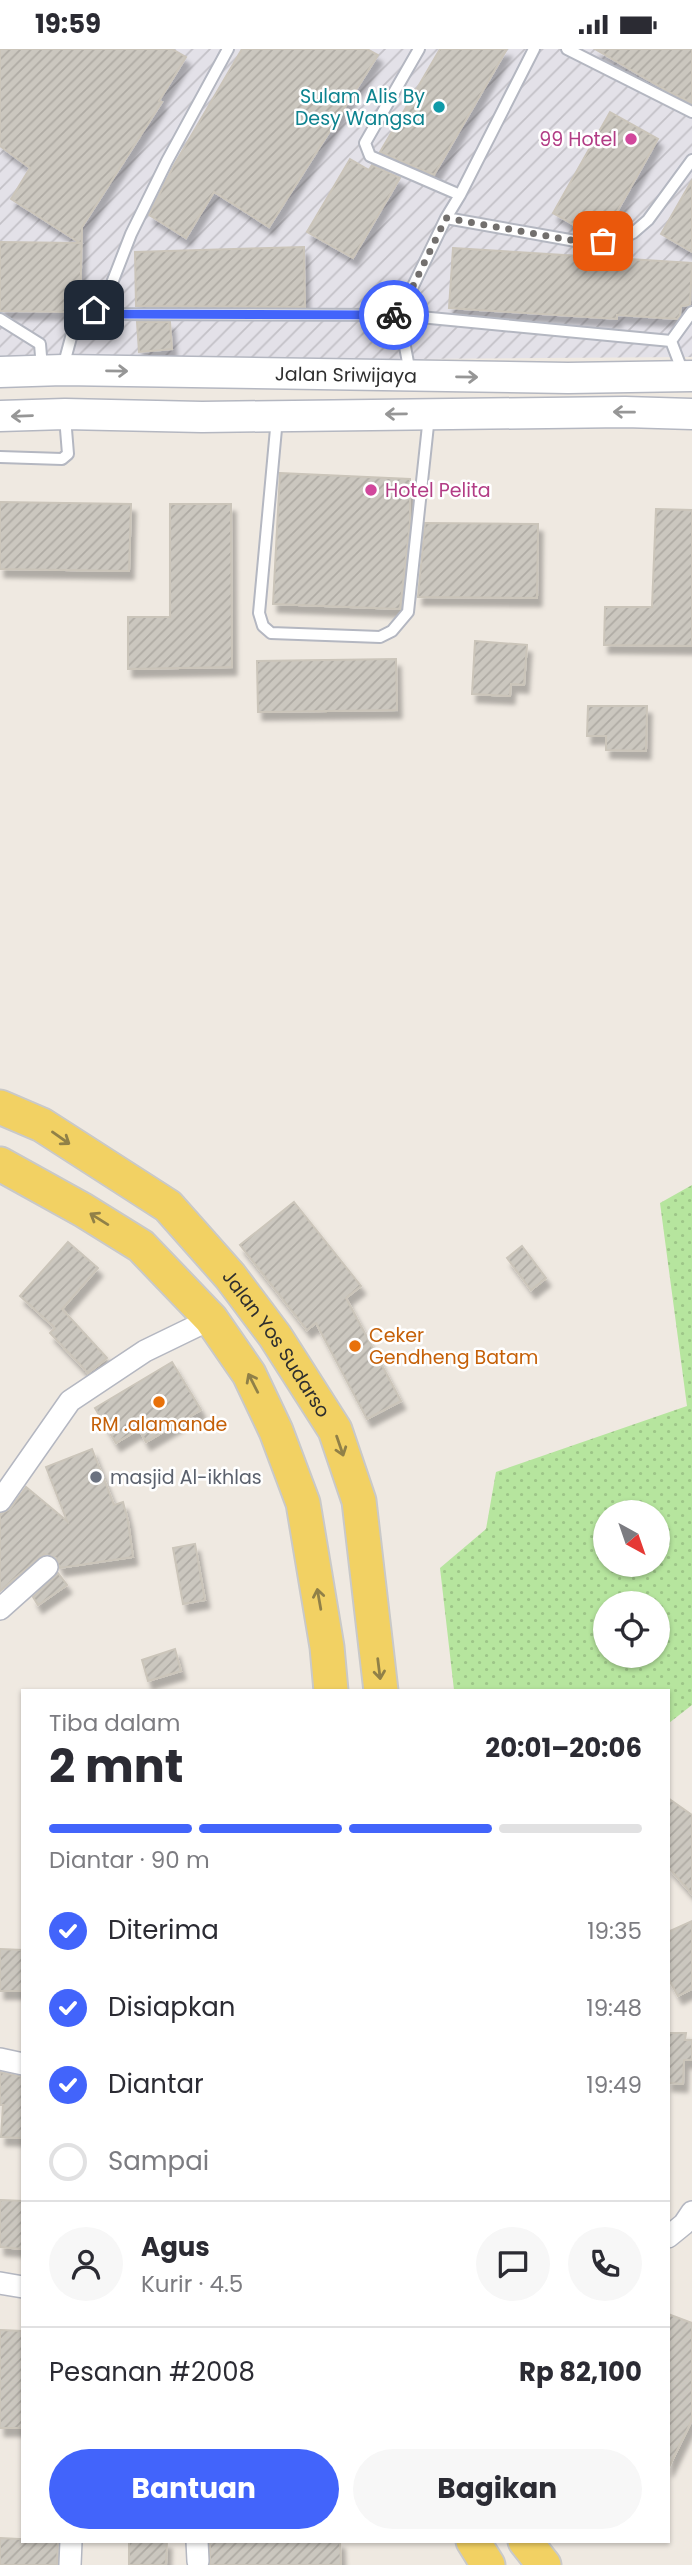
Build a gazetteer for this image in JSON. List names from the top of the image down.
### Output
{
  "streets": {
    "main road": ["Jalan Sriwijaya", "Jalan Yos Sudarso"]
  },
  "places": [
    "Sulam Alis By Desy Wangsa",
    "99 Hotel",
    "Hotel Pelita",
    "Ceker Gendheng Batam",
    "RM .alamande",
    "masjid Al-ikhlas"
  ],
  "north": "bottom right",
  "page": {
    "status": "19:59",
    "heading": ["2 mnt", "Tiba dalam", "20:01–20:06"],
    "panel": [
      "Agus",
      "Kurir · 4.5",
      "Pesanan #2008",
      "Rp 82,100"
    ],
    "bar": "Diantar · 90 m",
    "list": [
      ["Diterima", "19:35"],
      ["Disiapkan", "19:48"],
      ["Diantar", "19:49"],
      "Sampai"
    ],
    "buttons": ["Bantuan", "Bagikan"]
  }
}
